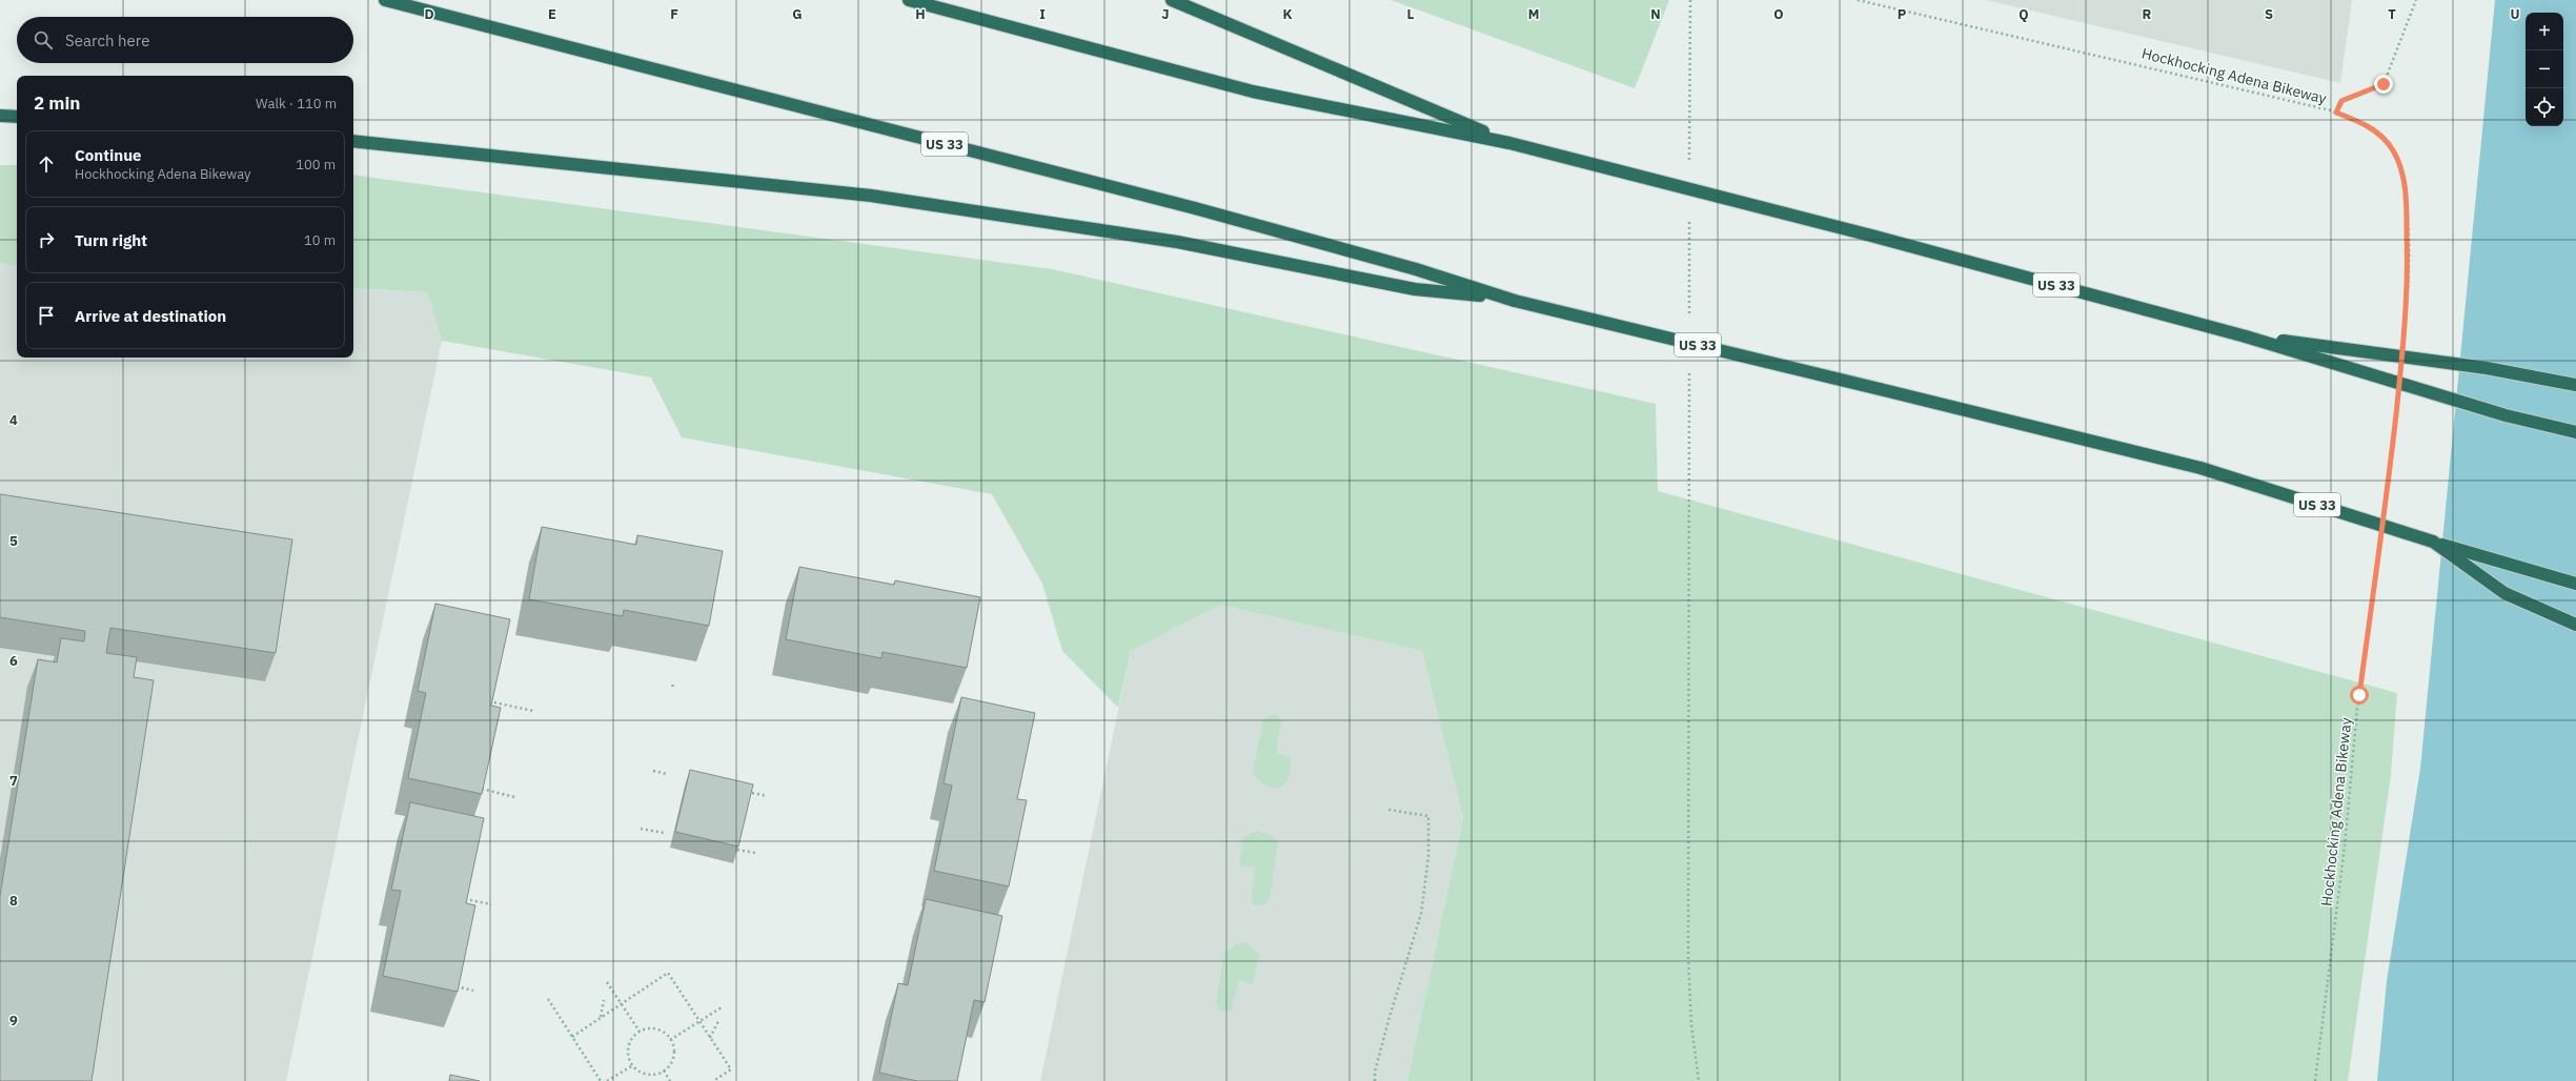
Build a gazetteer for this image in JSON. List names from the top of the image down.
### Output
{
  "streets": {
    "highway": ["US 33"],
    "path": ["Hockhocking Adena Bikeway"]
  },
  "page": {
    "map_buttons": ["+", "−"],
    "search": "Search here",
    "heading": ["2 min", "Walk · 110 m"],
    "list": [
      ["Continue", "Hockhocking Adena Bikeway", "100 m"],
      ["Turn right", "10 m"],
      "Arrive at destination"
    ]
  },
  "grid": {
    "columns": [
      "D",
      "E",
      "F",
      "G",
      "H",
      "I",
      "J",
      "K",
      "L",
      "M",
      "N",
      "O",
      "P",
      "Q",
      "R",
      "S",
      "T",
      "U"
    ],
    "rows": [
      "4",
      "5",
      "6",
      "7",
      "8",
      "9"
    ]
  }
}
